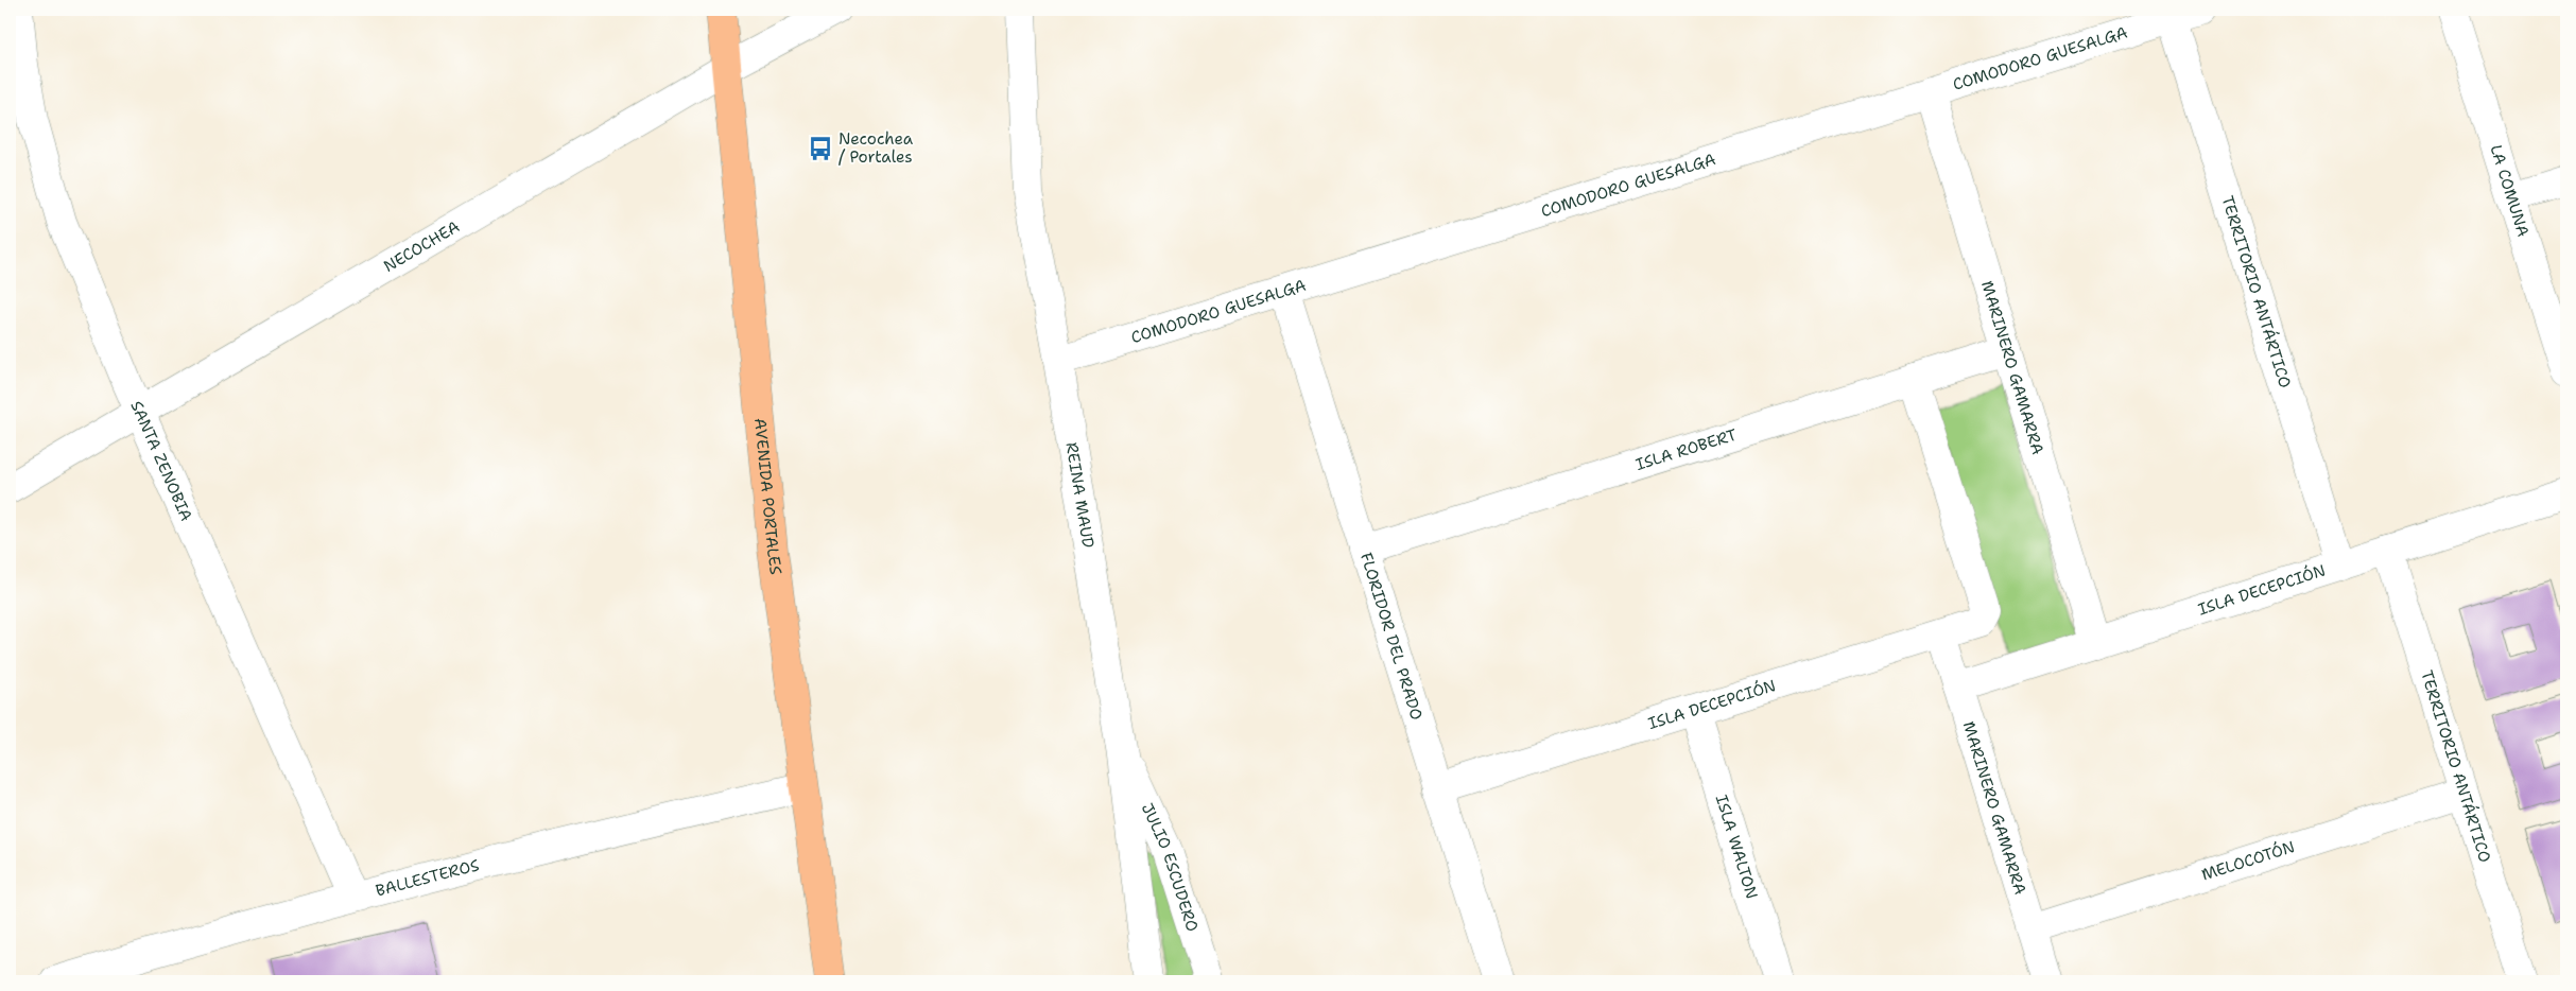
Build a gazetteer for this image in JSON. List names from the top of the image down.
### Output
{
  "streets": {
    "main road": ["AVENIDA PORTALES"],
    "street": [
      "COMODORO GUESALGA",
      "LA COMUNA",
      "NECOCHEA",
      "TERRITORIO ANTÁRTICO",
      "MARINERO GAMARRA",
      "ISLA ROBERT",
      "SANTA ZENOBIA",
      "REINA MAUD",
      "ISLA DECEPCIÓN",
      "FLORIDOR DEL PRADO",
      "ISLA WALTON",
      "MELOCOTÓN",
      "JULIO ESCUDERO",
      "BALLESTEROS"
    ]
  },
  "crossings": [
    ["COMODORO GUESALGA", "TERRITORIO ANTÁRTICO"],
    ["COMODORO GUESALGA", "MARINERO GAMARRA"],
    ["COMODORO GUESALGA", "REINA MAUD"],
    ["COMODORO GUESALGA", "FLORIDOR DEL PRADO"],
    ["NECOCHEA", "SANTA ZENOBIA"],
    ["NECOCHEA", "AVENIDA PORTALES"],
    ["TERRITORIO ANTÁRTICO", "ISLA DECEPCIÓN"],
    ["TERRITORIO ANTÁRTICO", "MELOCOTÓN"],
    ["MARINERO GAMARRA", "ISLA ROBERT"],
    ["MARINERO GAMARRA", "ISLA DECEPCIÓN"],
    ["MARINERO GAMARRA", "MELOCOTÓN"],
    ["ISLA ROBERT", "ISLA DECEPCIÓN"],
    ["ISLA ROBERT", "FLORIDOR DEL PRADO"],
    ["SANTA ZENOBIA", "BALLESTEROS"],
    ["REINA MAUD", "JULIO ESCUDERO"],
    ["AVENIDA PORTALES", "BALLESTEROS"],
    ["ISLA DECEPCIÓN", "FLORIDOR DEL PRADO"],
    ["ISLA DECEPCIÓN", "ISLA WALTON"]
  ],
  "places": {
    "bus stop": ["Necochea / Portales"]
  }
}
